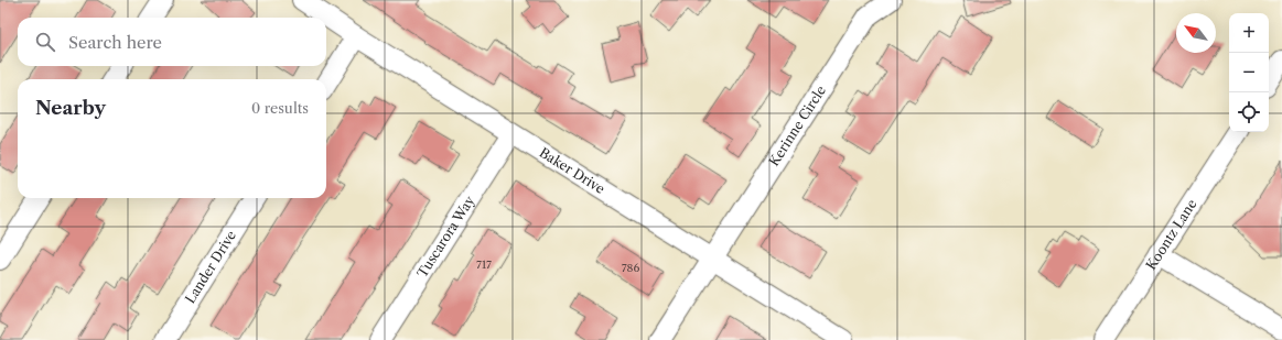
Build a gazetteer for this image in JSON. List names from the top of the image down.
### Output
{
  "streets": {
    "street": [
      "Kerinne Circle",
      "Baker Drive",
      "Koontz Lane",
      "Tuscarora Way",
      "Lander Drive"
    ]
  },
  "crossings": [
    ["Kerinne Circle", "Baker Drive"],
    ["Baker Drive", "Tuscarora Way"]
  ],
  "house_numbers": ["717", "786"],
  "north": "top left",
  "page": {
    "map_buttons": ["+", "−"],
    "search": "Search here",
    "heading": ["Nearby", "0 results"]
  }
}
